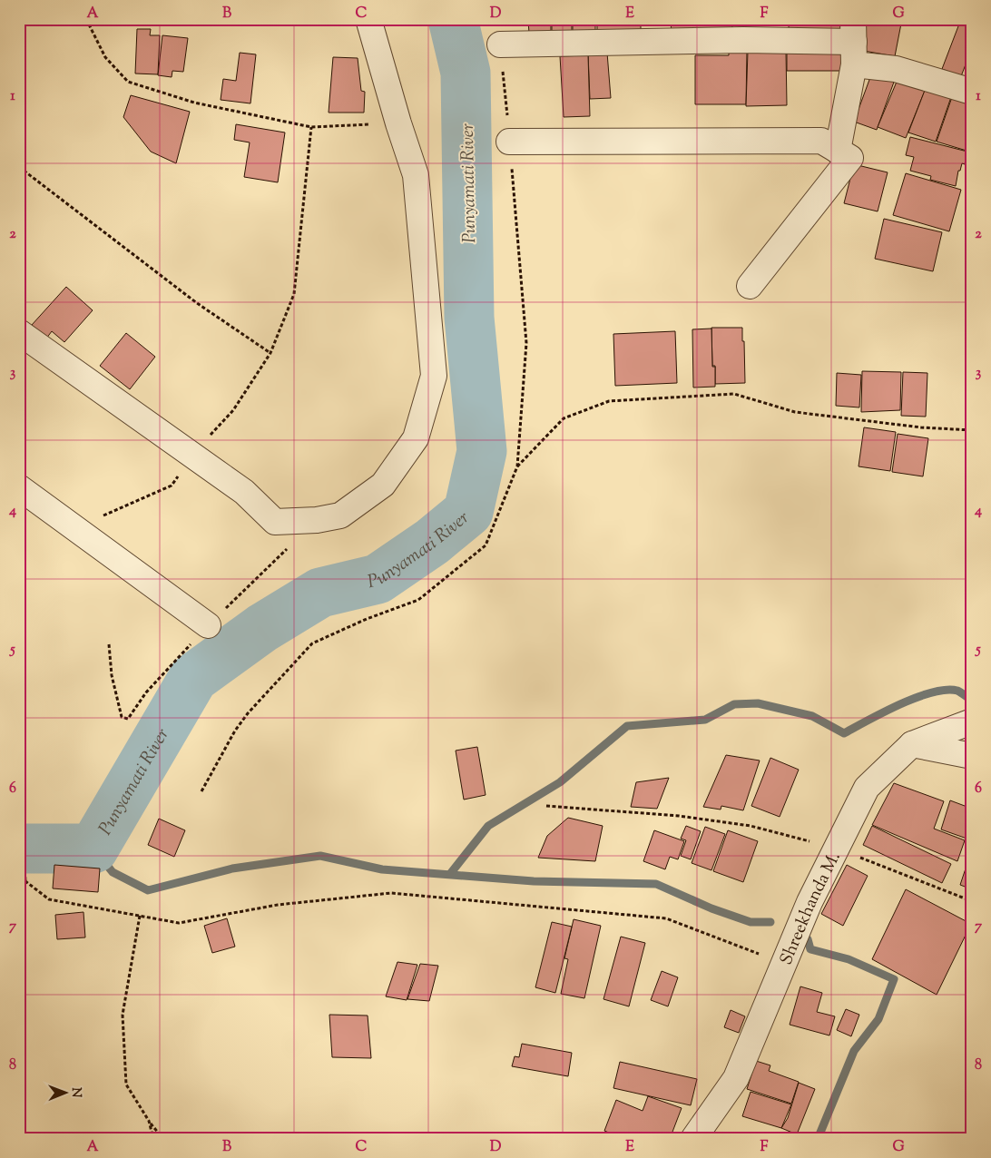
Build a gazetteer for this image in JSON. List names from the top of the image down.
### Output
{
  "streets": {
    "street": ["Shreekhanda M."]
  },
  "water": ["Punyamati River"],
  "north": "right",
  "grid": {
    "columns": [
      "A",
      "B",
      "C",
      "D",
      "E",
      "F",
      "G"
    ],
    "rows": [
      "1",
      "2",
      "3",
      "4",
      "5",
      "6",
      "7",
      "8"
    ]
  }
}
